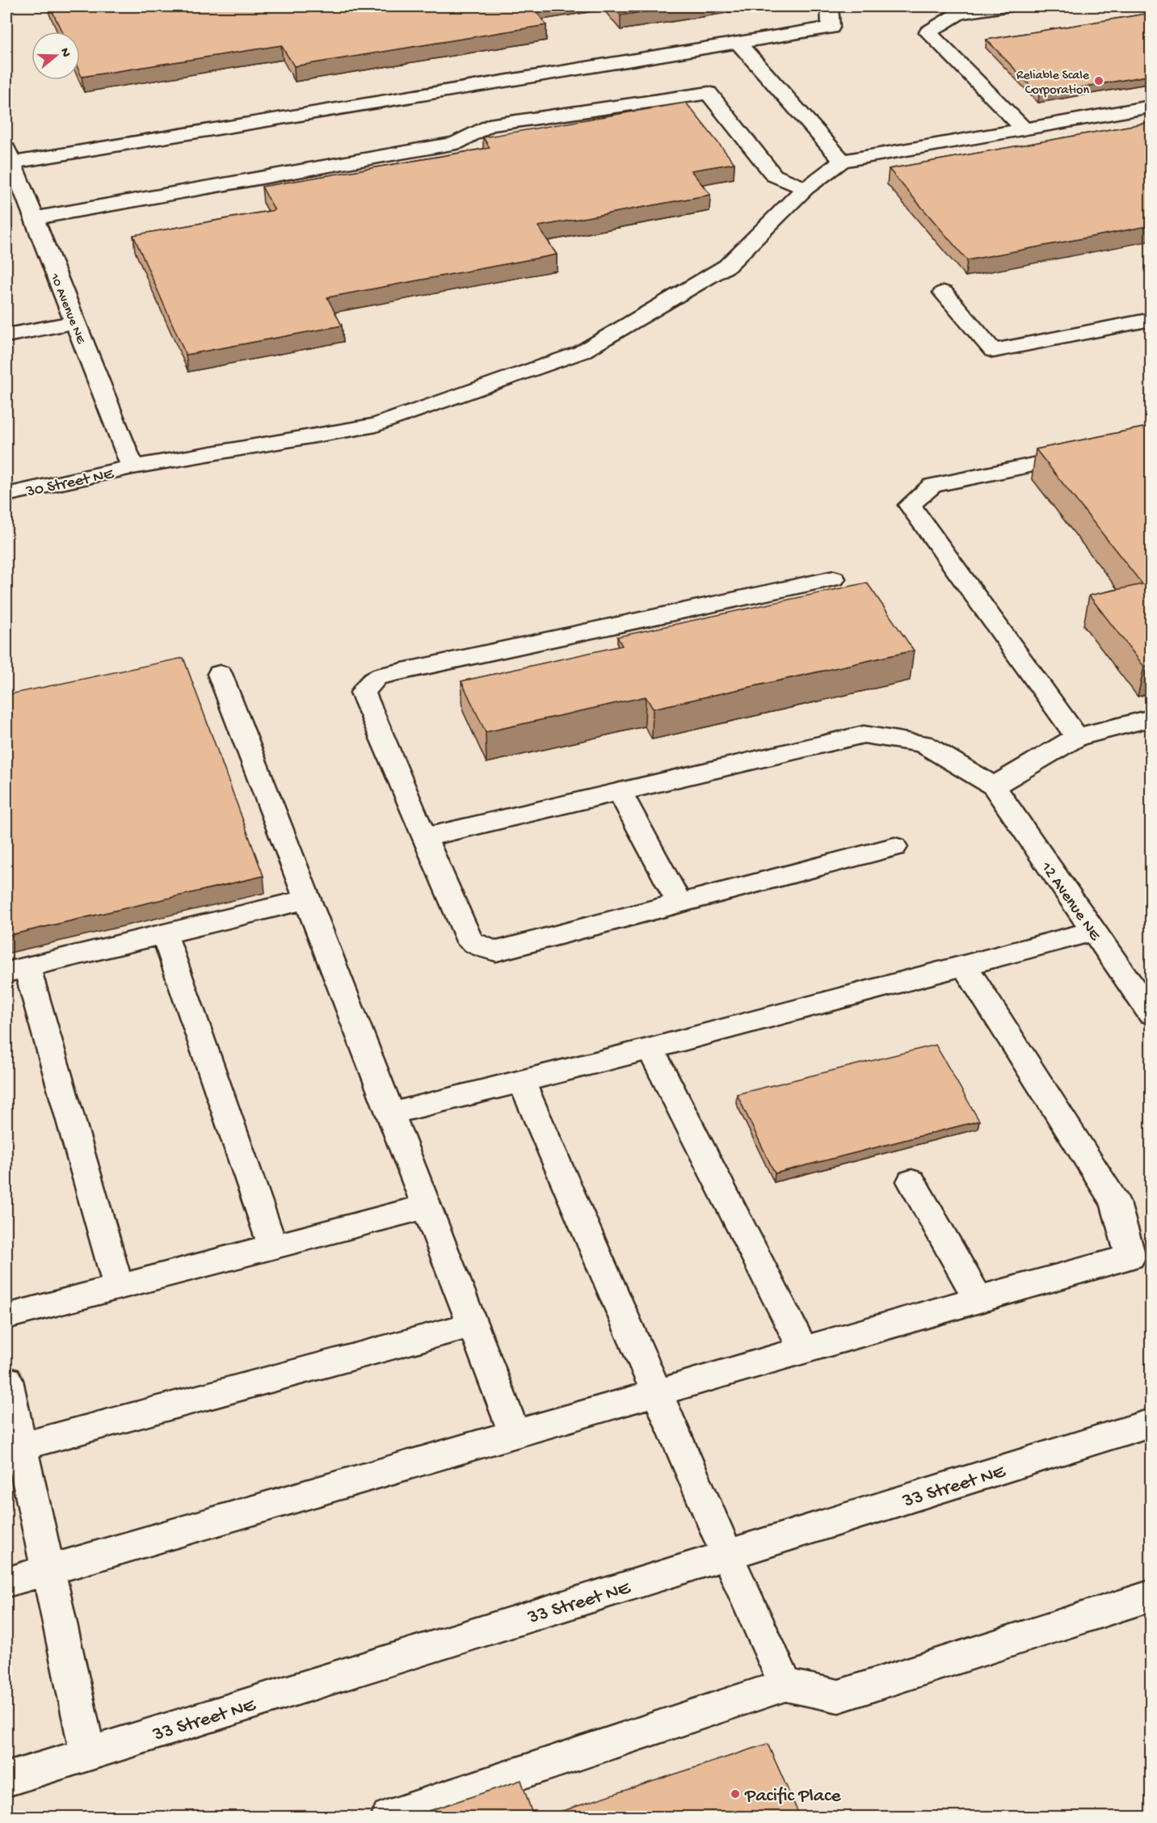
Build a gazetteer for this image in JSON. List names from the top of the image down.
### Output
{
  "streets": {
    "street": [
      "10 Avenue NE",
      "30 Street NE",
      "12 Avenue NE",
      "33 Street NE"
    ]
  },
  "crossings": [
    ["10 Avenue NE", "30 Street NE"]
  ],
  "places": ["Reliable Scale Corporation", "Pacific Place"],
  "north": "right"
}
